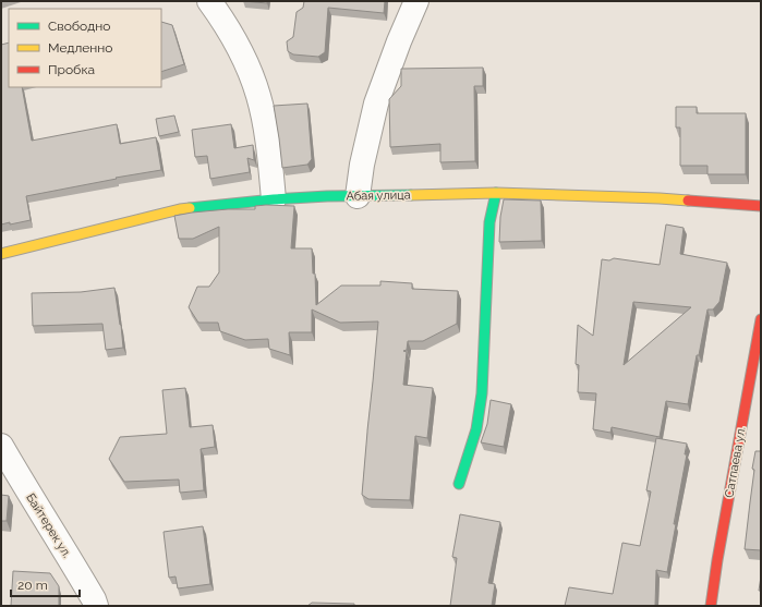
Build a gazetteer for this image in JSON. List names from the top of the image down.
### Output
{
  "streets": {
    "street": ["Абая улица", "Сатпаева ул.", "Байтерек ул."]
  },
  "legend": ["Свободно", "Медленно", "Пробка"],
  "scale_bar": "20 m"
}
